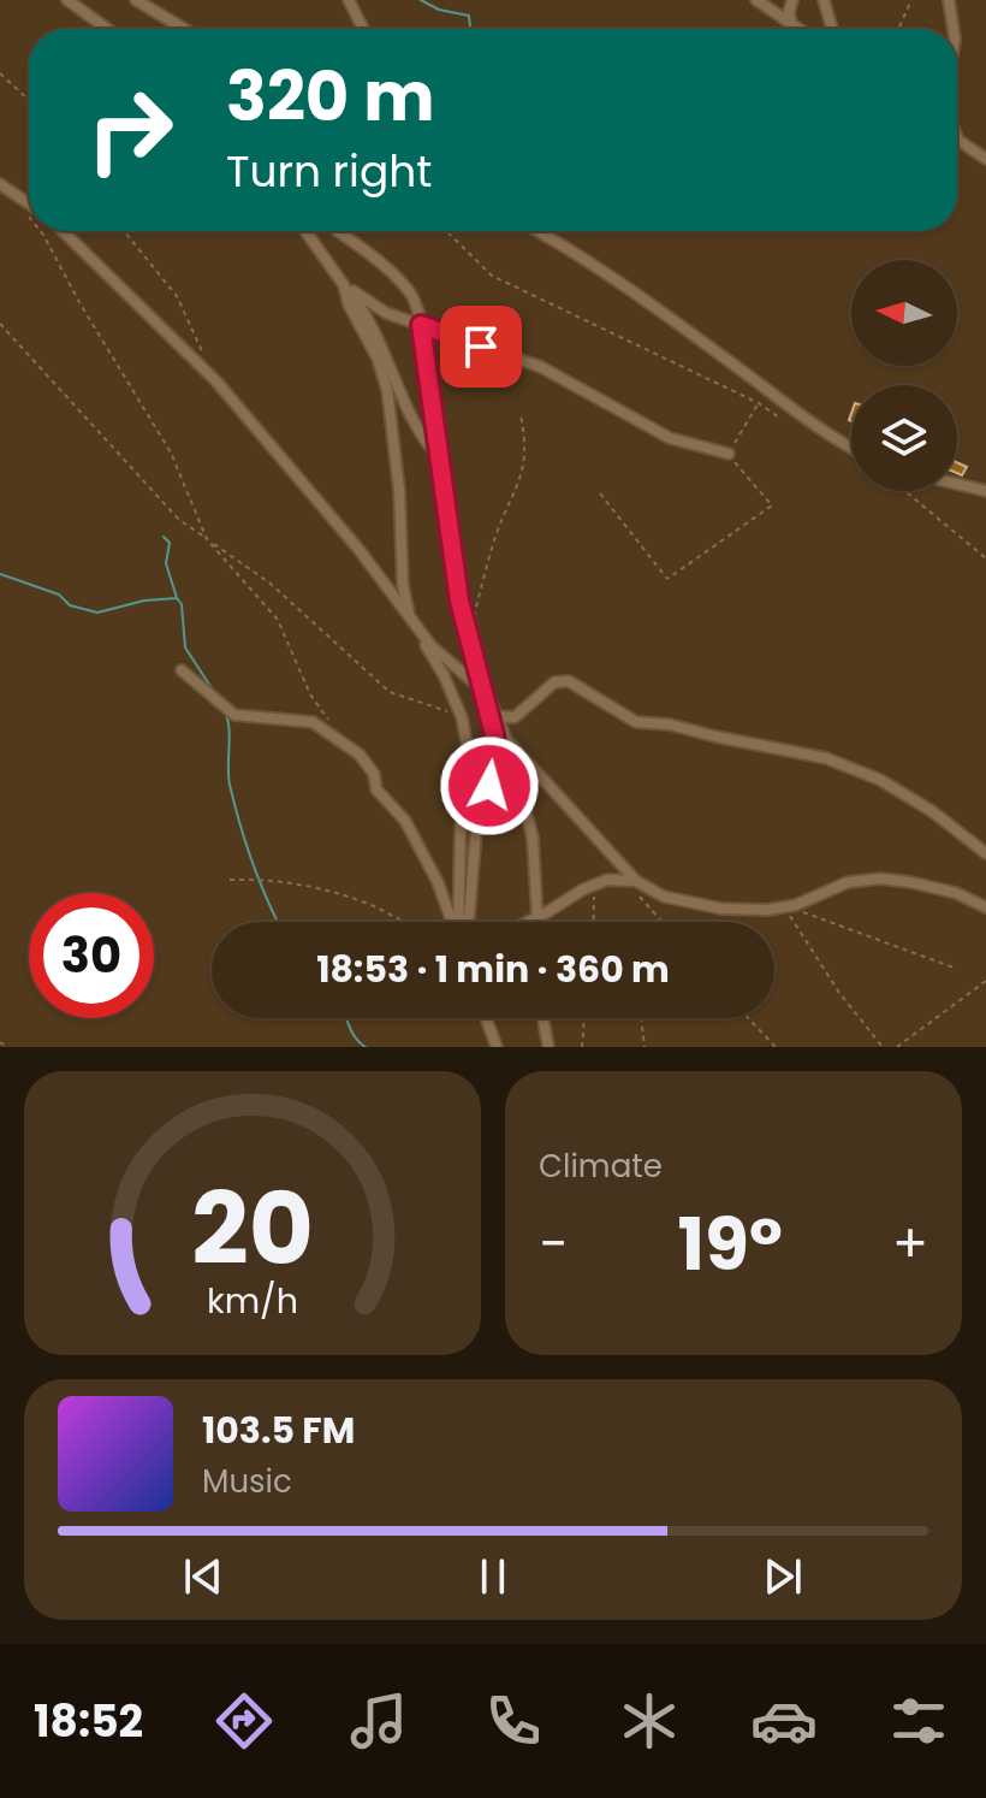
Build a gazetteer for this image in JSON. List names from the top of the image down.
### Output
{
  "north": "left",
  "page": {
    "turn": ["320 m", "Turn right"],
    "limit": "30",
    "trip": "18:53 · 1 min · 360 m",
    "tile": "Climate",
    "heat": ["−", "19°", "+"],
    "song": ["103.5 FM", "Music"],
    "tabs": "18:52",
    "gauge": ["20", "km/h"]
  }
}
